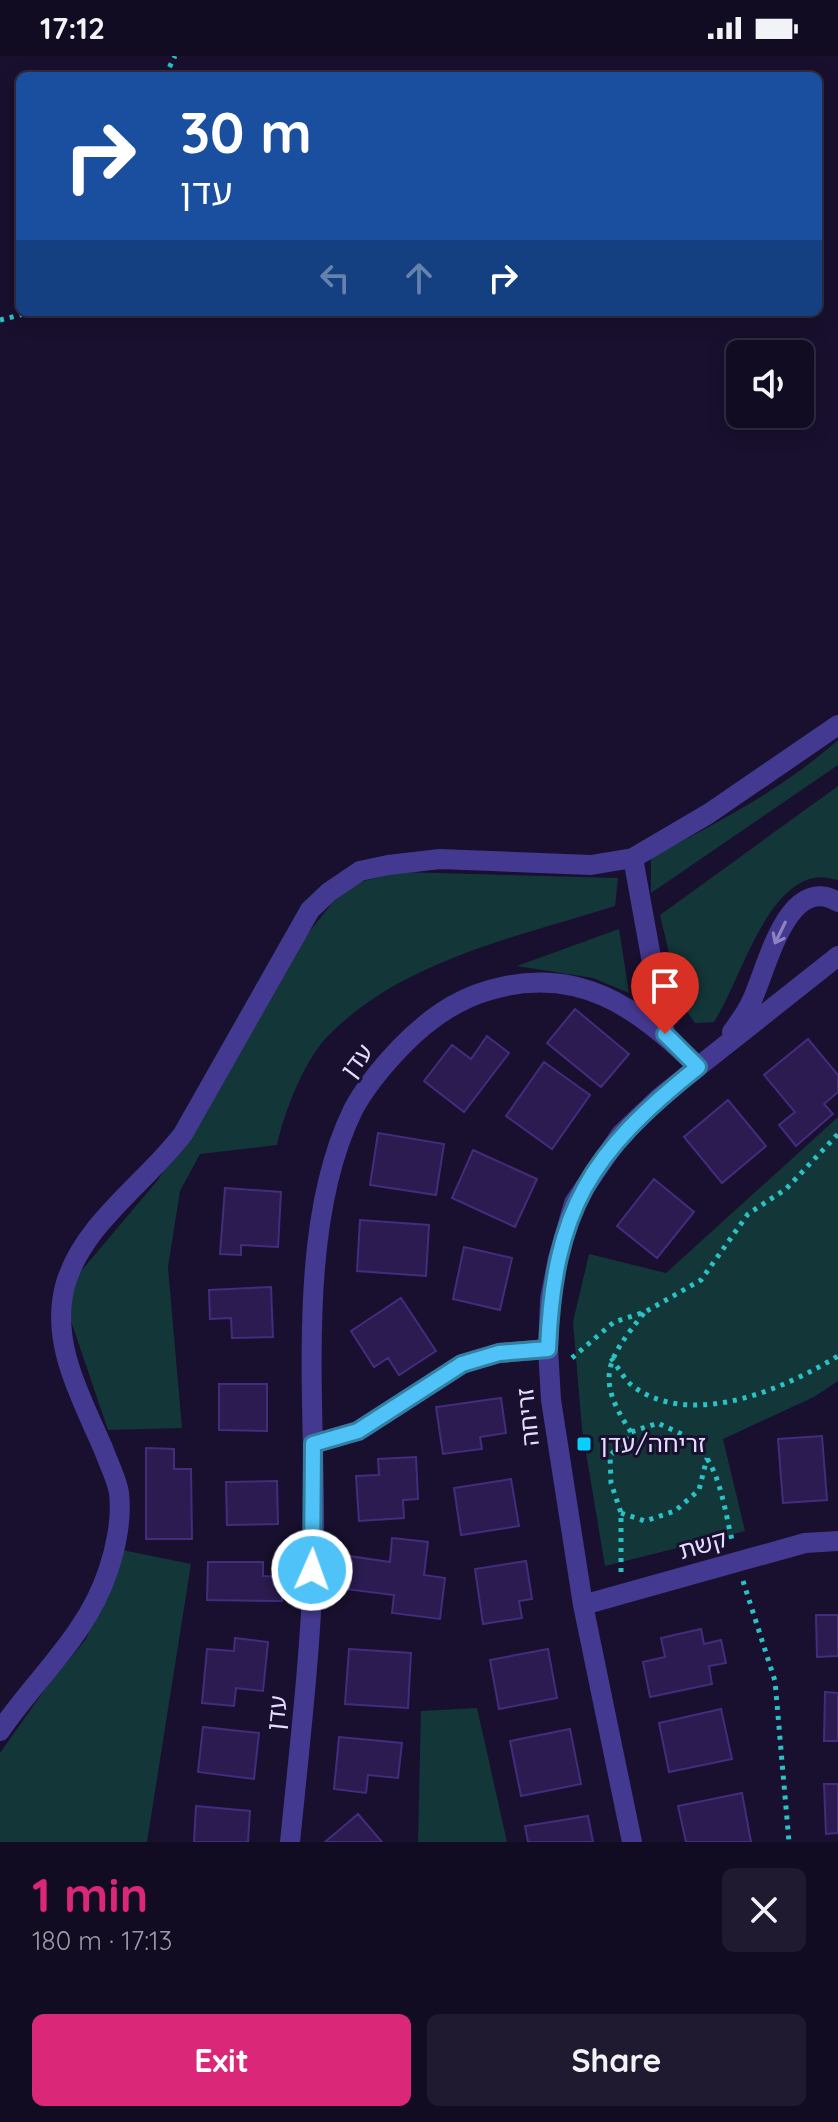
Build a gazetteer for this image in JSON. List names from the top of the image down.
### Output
{
  "streets": {
    "street": ["עדן", "זריחה", "קשת"]
  },
  "crossings": [
    ["עדן", "זריחה"],
    ["זריחה", "קשת"]
  ],
  "places": {
    "transit": ["זריחה/עדן"]
  },
  "page": {
    "status": "17:12",
    "turn": ["30 m", "עדן"],
    "heading": ["1 min", "180 m · 17:13"],
    "buttons": ["Exit", "Share"]
  }
}
